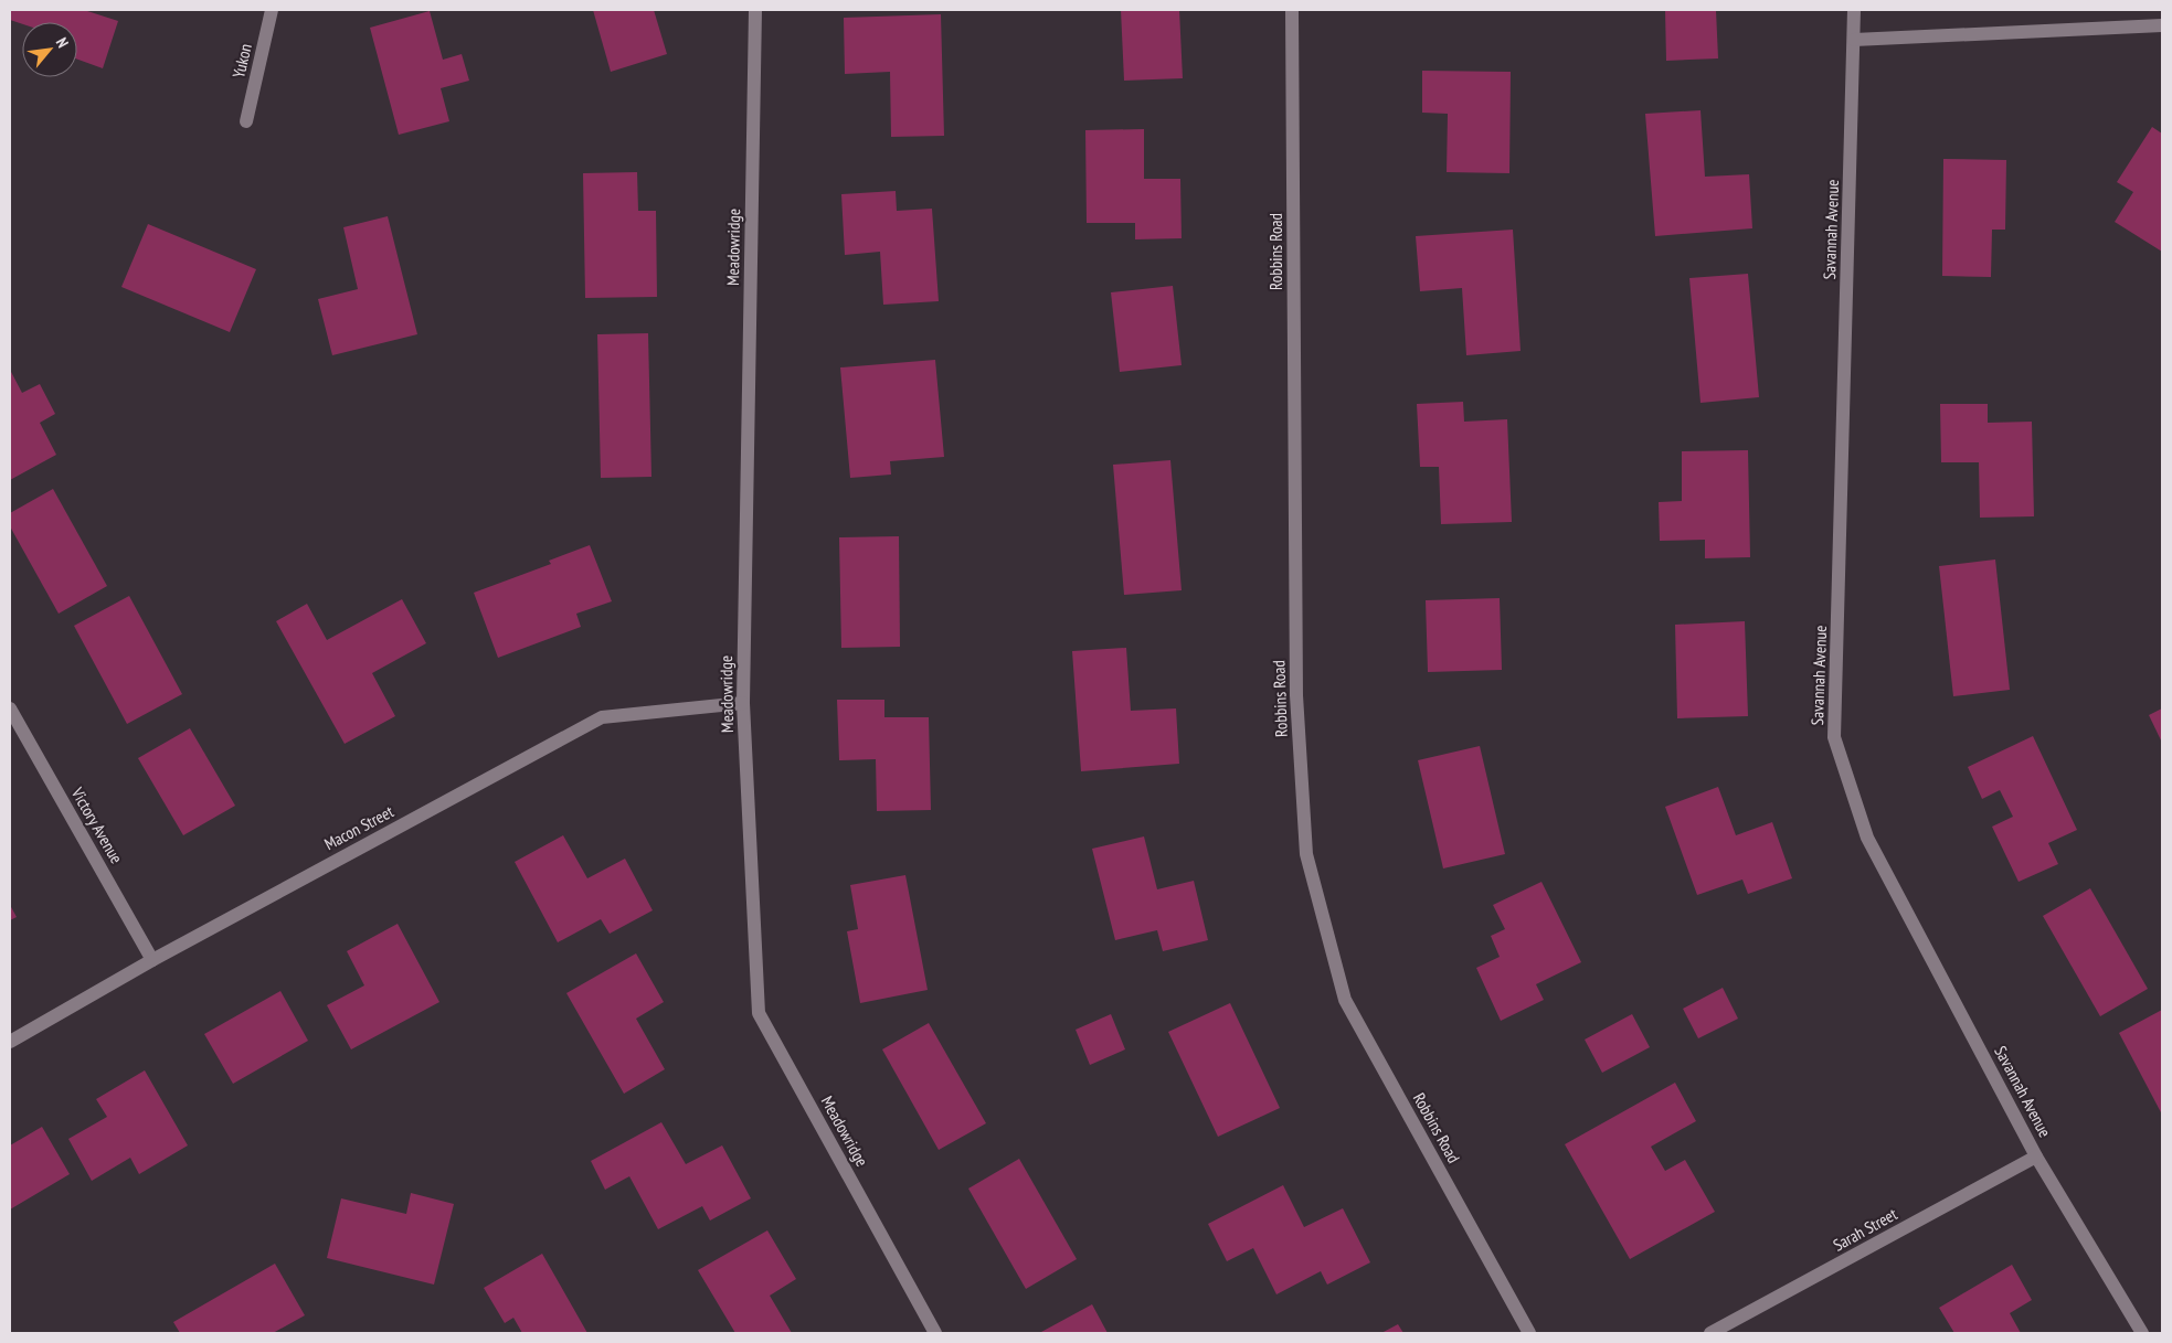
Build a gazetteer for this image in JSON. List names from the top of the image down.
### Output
{
  "streets": {
    "street": [
      "Yukon",
      "Savannah Avenue",
      "Meadowridge",
      "Robbins Road",
      "Victory Avenue",
      "Macon Street",
      "Sarah Street"
    ]
  },
  "crossings": [
    ["Savannah Avenue", "Sarah Street"],
    ["Meadowridge", "Macon Street"],
    ["Victory Avenue", "Macon Street"]
  ],
  "north": "top right"
}
